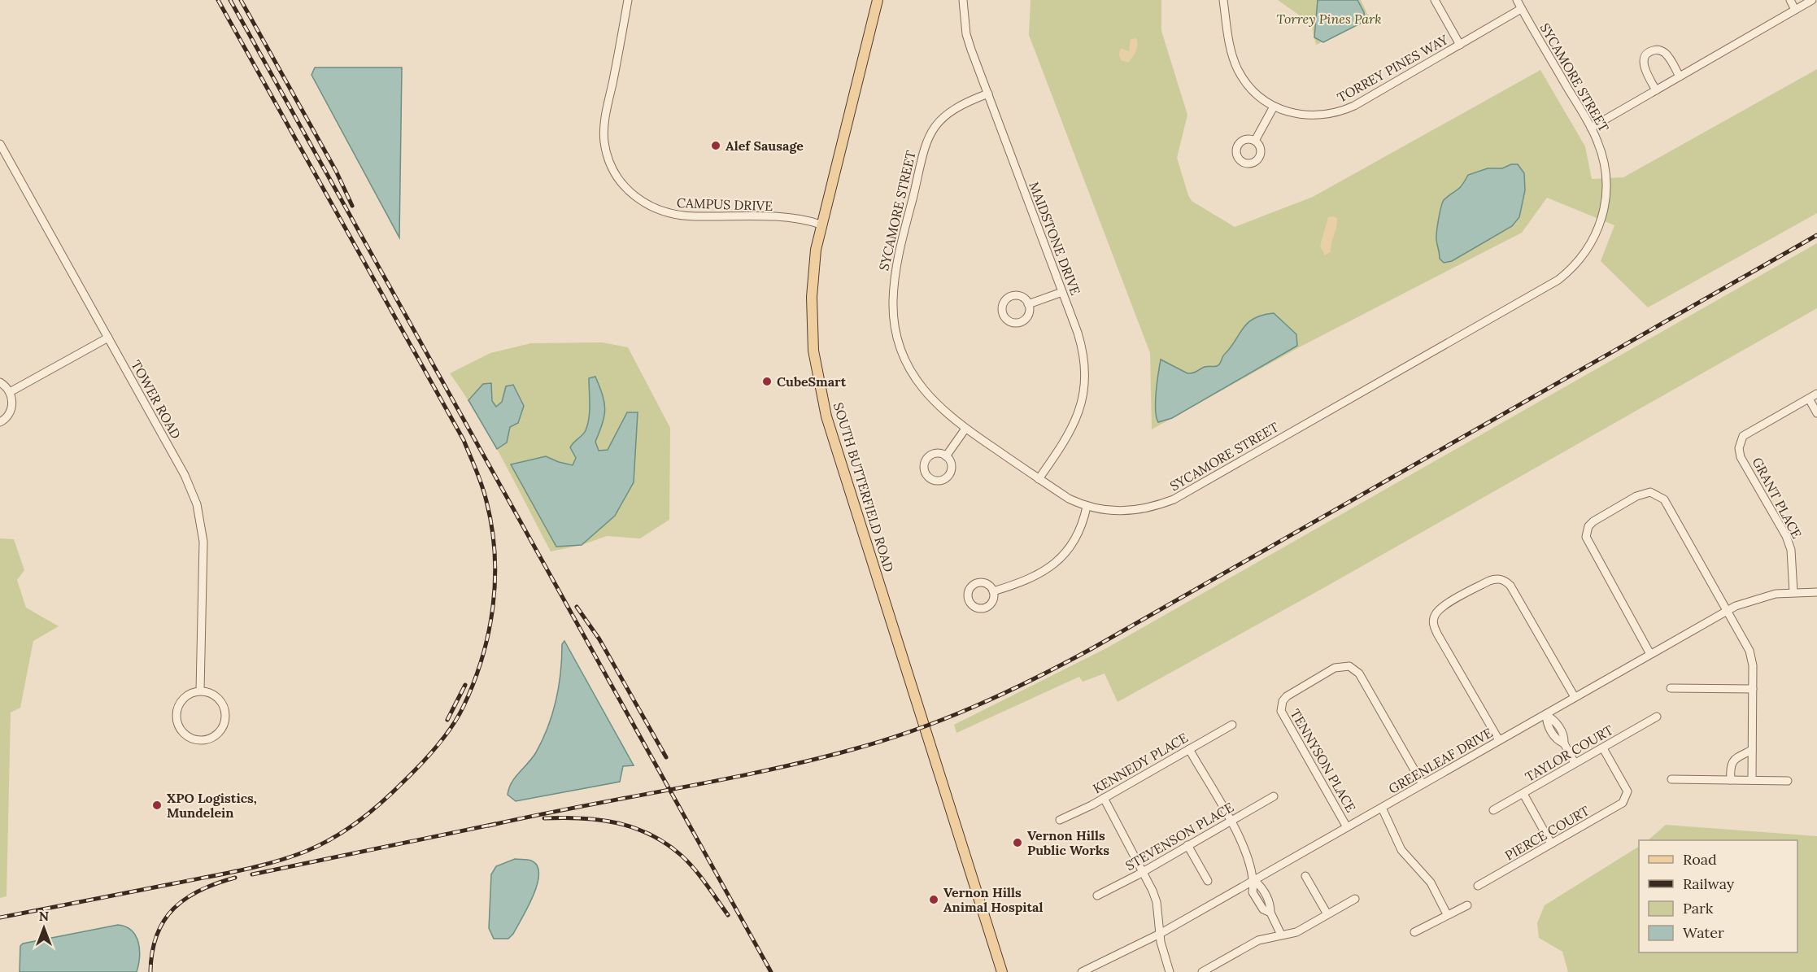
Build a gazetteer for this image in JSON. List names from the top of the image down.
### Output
{
  "streets": {
    "main road": ["SOUTH BUTTERFIELD ROAD"],
    "street": [
      "TORREY PINES WAY",
      "SYCAMORE STREET",
      "CAMPUS DRIVE",
      "MAIDSTONE DRIVE",
      "TOWER ROAD",
      "GRANT PLACE",
      "TAYLOR COURT",
      "TENNYSON PLACE",
      "GREENLEAF DRIVE",
      "KENNEDY PLACE",
      "PIERCE COURT",
      "STEVENSON PLACE"
    ]
  },
  "crossings": [
    ["TORREY PINES WAY", "SYCAMORE STREET"],
    ["SYCAMORE STREET", "MAIDSTONE DRIVE"],
    ["CAMPUS DRIVE", "SOUTH BUTTERFIELD ROAD"],
    ["GRANT PLACE", "GREENLEAF DRIVE"],
    ["TAYLOR COURT", "PIERCE COURT"],
    ["TENNYSON PLACE", "GREENLEAF DRIVE"]
  ],
  "parks": ["Torrey Pines Park"],
  "places": [
    "Alef Sausage",
    "CubeSmart",
    "XPO Logistics, Mundelein",
    "Vernon Hills Public Works",
    "Vernon Hills Animal Hospital"
  ],
  "legend": [
    "Road",
    "Railway",
    "Park",
    "Water"
  ],
  "north": "top"
}
